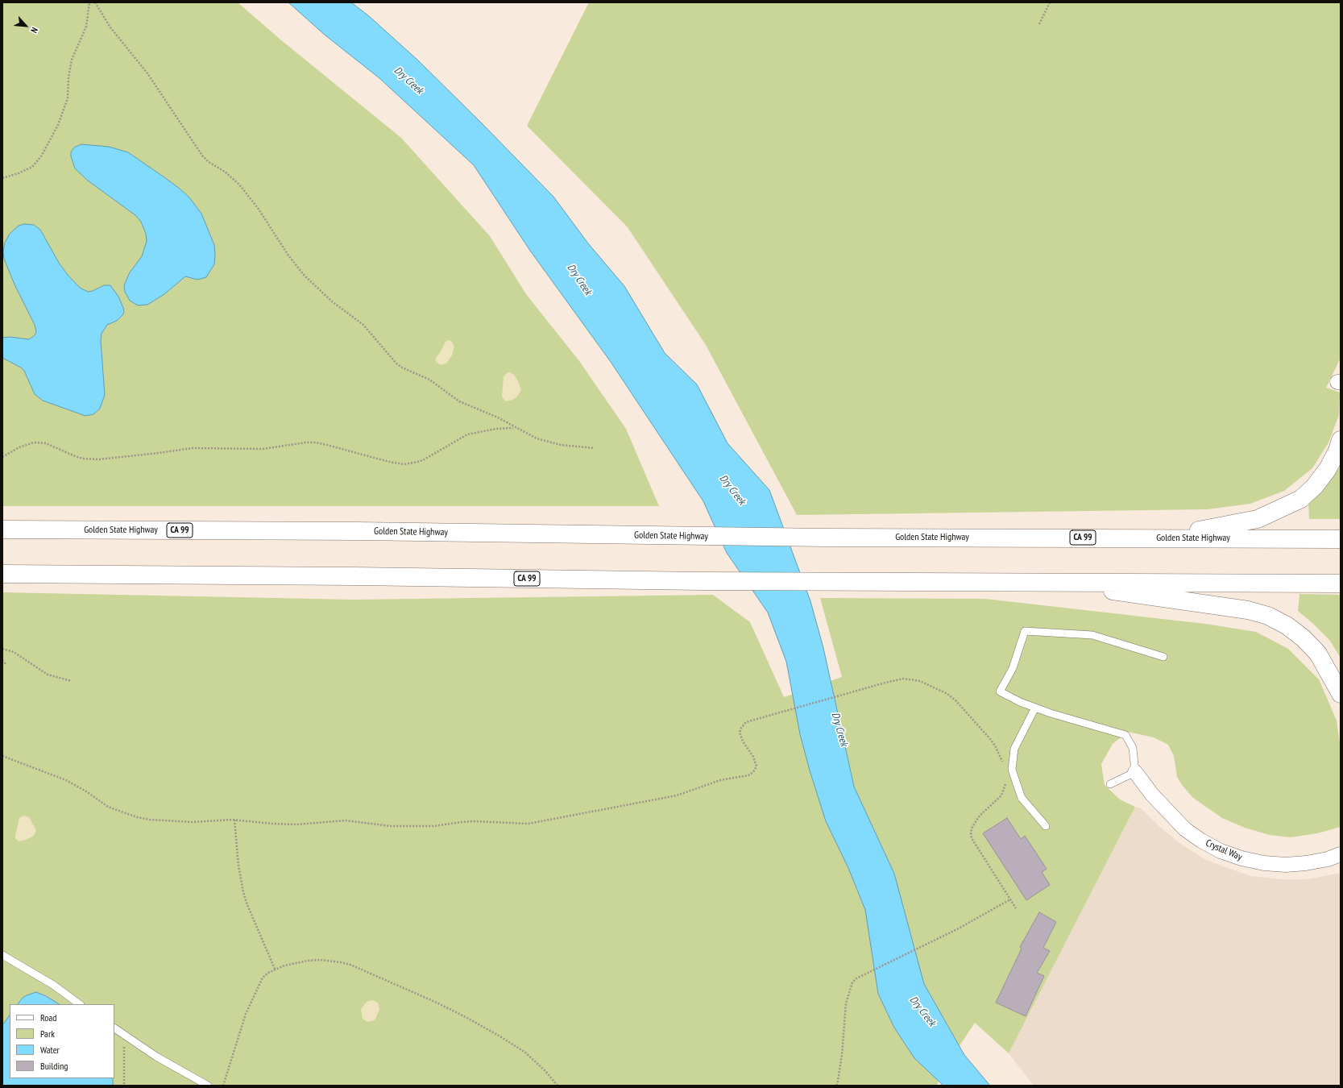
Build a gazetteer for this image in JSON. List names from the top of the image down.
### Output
{
  "streets": {
    "highway": ["Golden State Highway", "CA 99"],
    "street": ["Crystal Way"]
  },
  "water": ["Dry Creek"],
  "legend": [
    "Road",
    "Park",
    "Water",
    "Building"
  ],
  "north": "bottom right"
}
